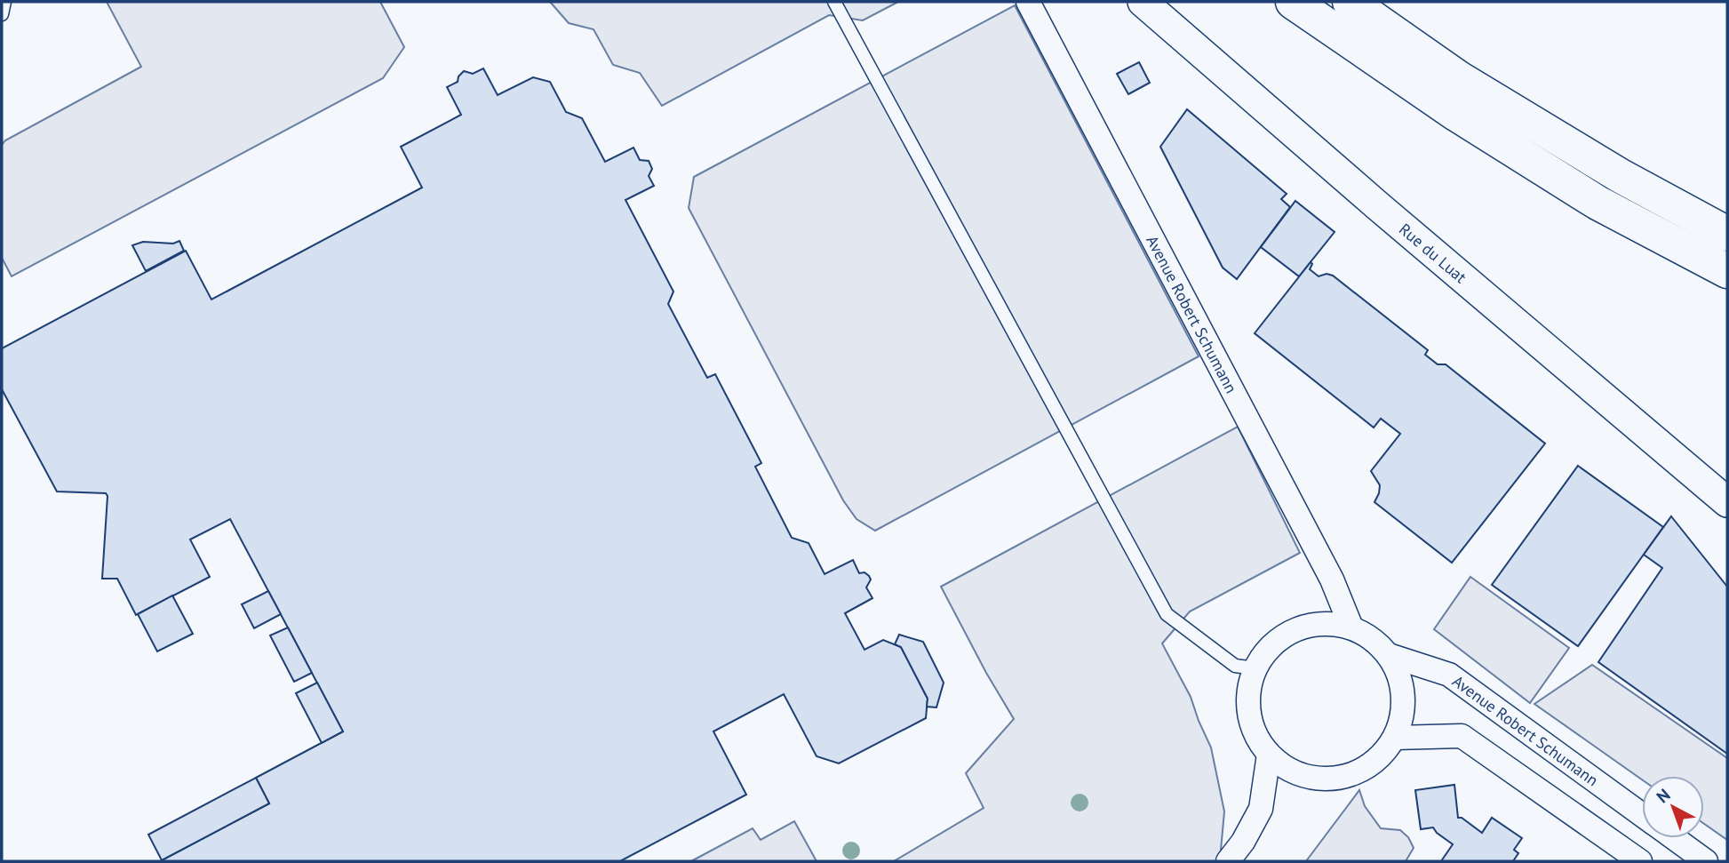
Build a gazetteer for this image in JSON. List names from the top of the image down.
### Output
{
  "streets": {
    "street": ["Rue du Luat", "Avenue Robert Schumann"]
  },
  "north": "top left"
}
